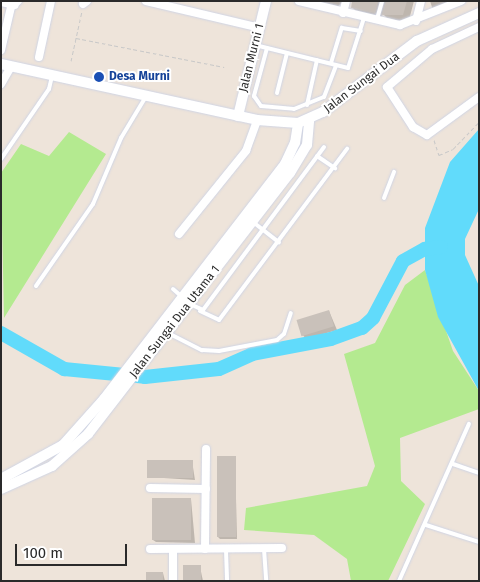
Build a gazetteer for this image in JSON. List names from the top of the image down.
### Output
{
  "streets": {
    "street": ["Jalan Murni 1", "Jalan Sungai Dua", "Jalan Sungai Dua Utama 1"]
  },
  "crossings": [
    ["Jalan Murni 1", "Jalan Sungai Dua"],
    ["Jalan Sungai Dua", "Jalan Sungai Dua Utama 1"]
  ],
  "places": ["Desa Murni"],
  "scale_bar": "100 m"
}
